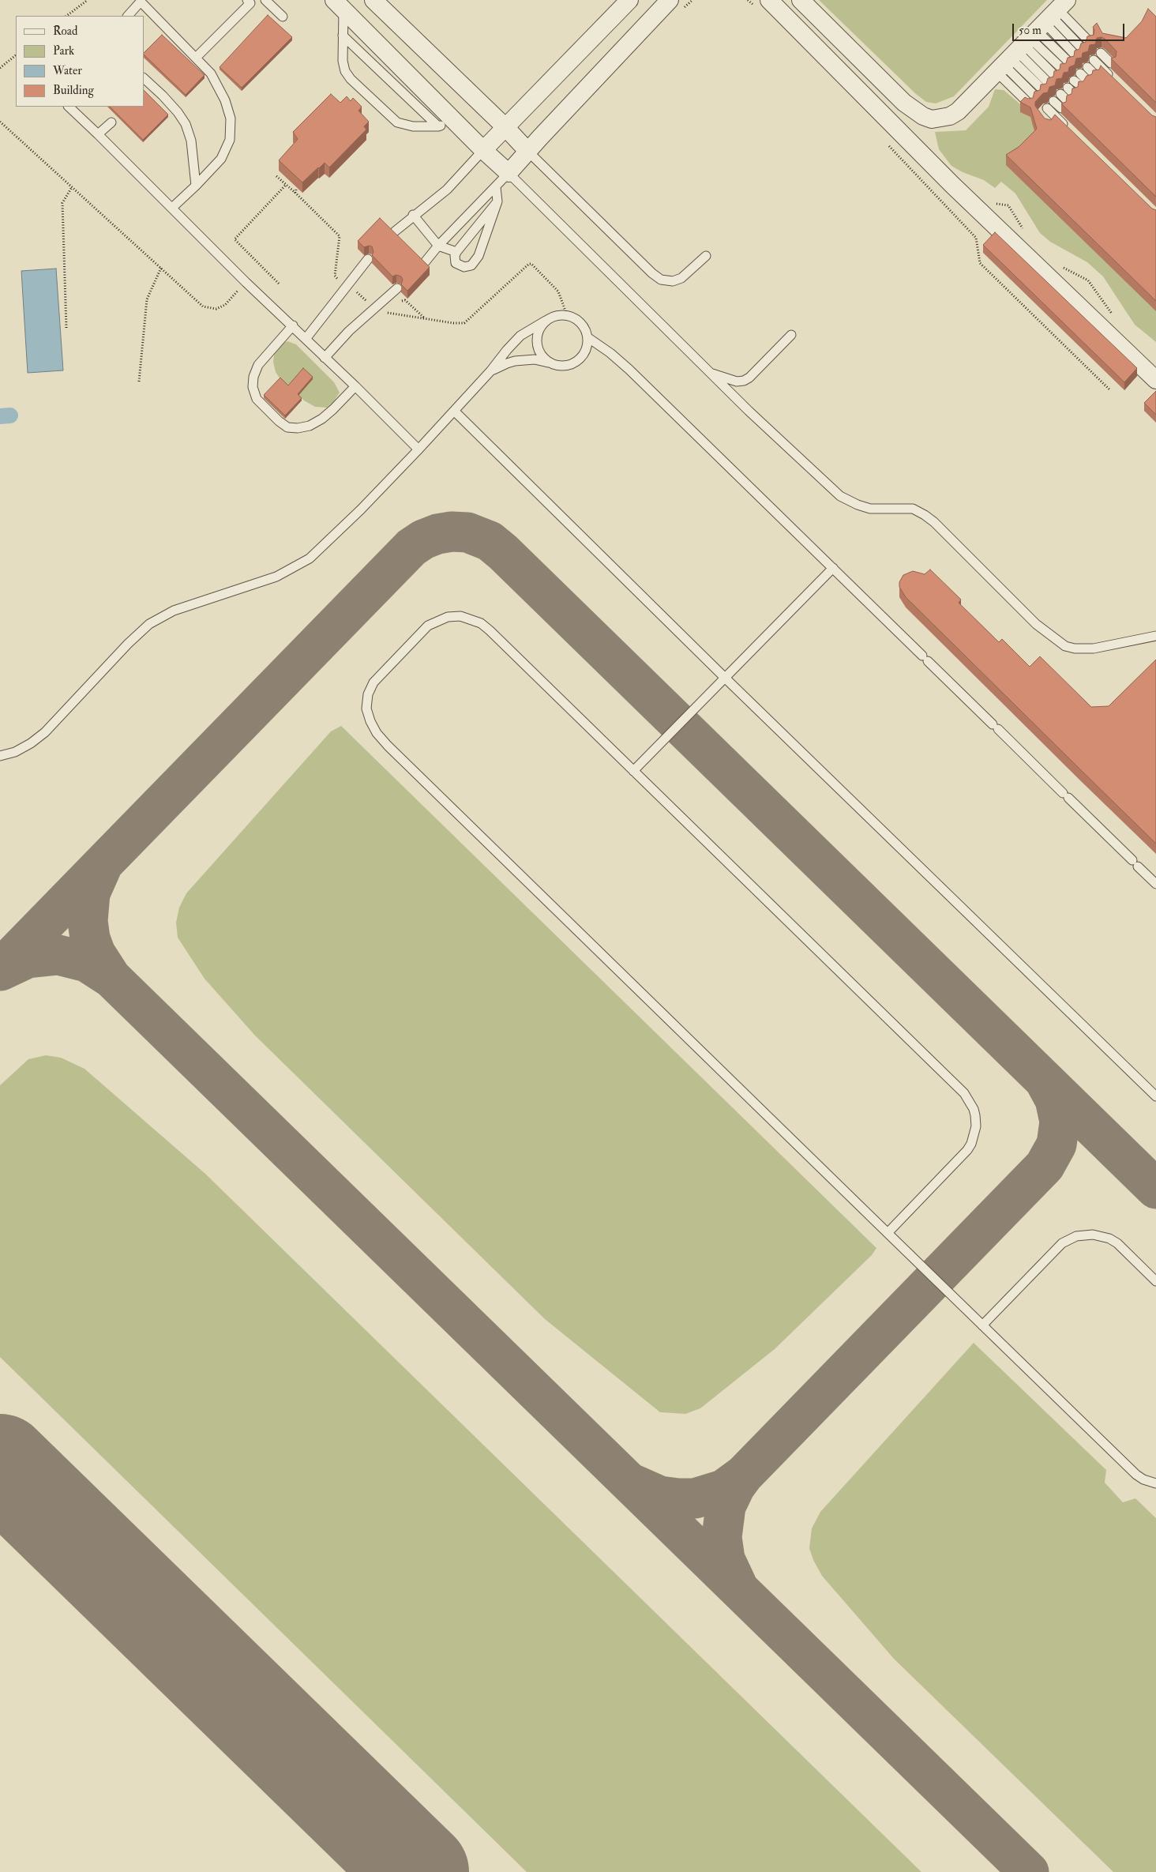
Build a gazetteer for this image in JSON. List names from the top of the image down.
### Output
{
  "legend": [
    "Road",
    "Park",
    "Water",
    "Building"
  ],
  "scale_bar": "50 m"
}
